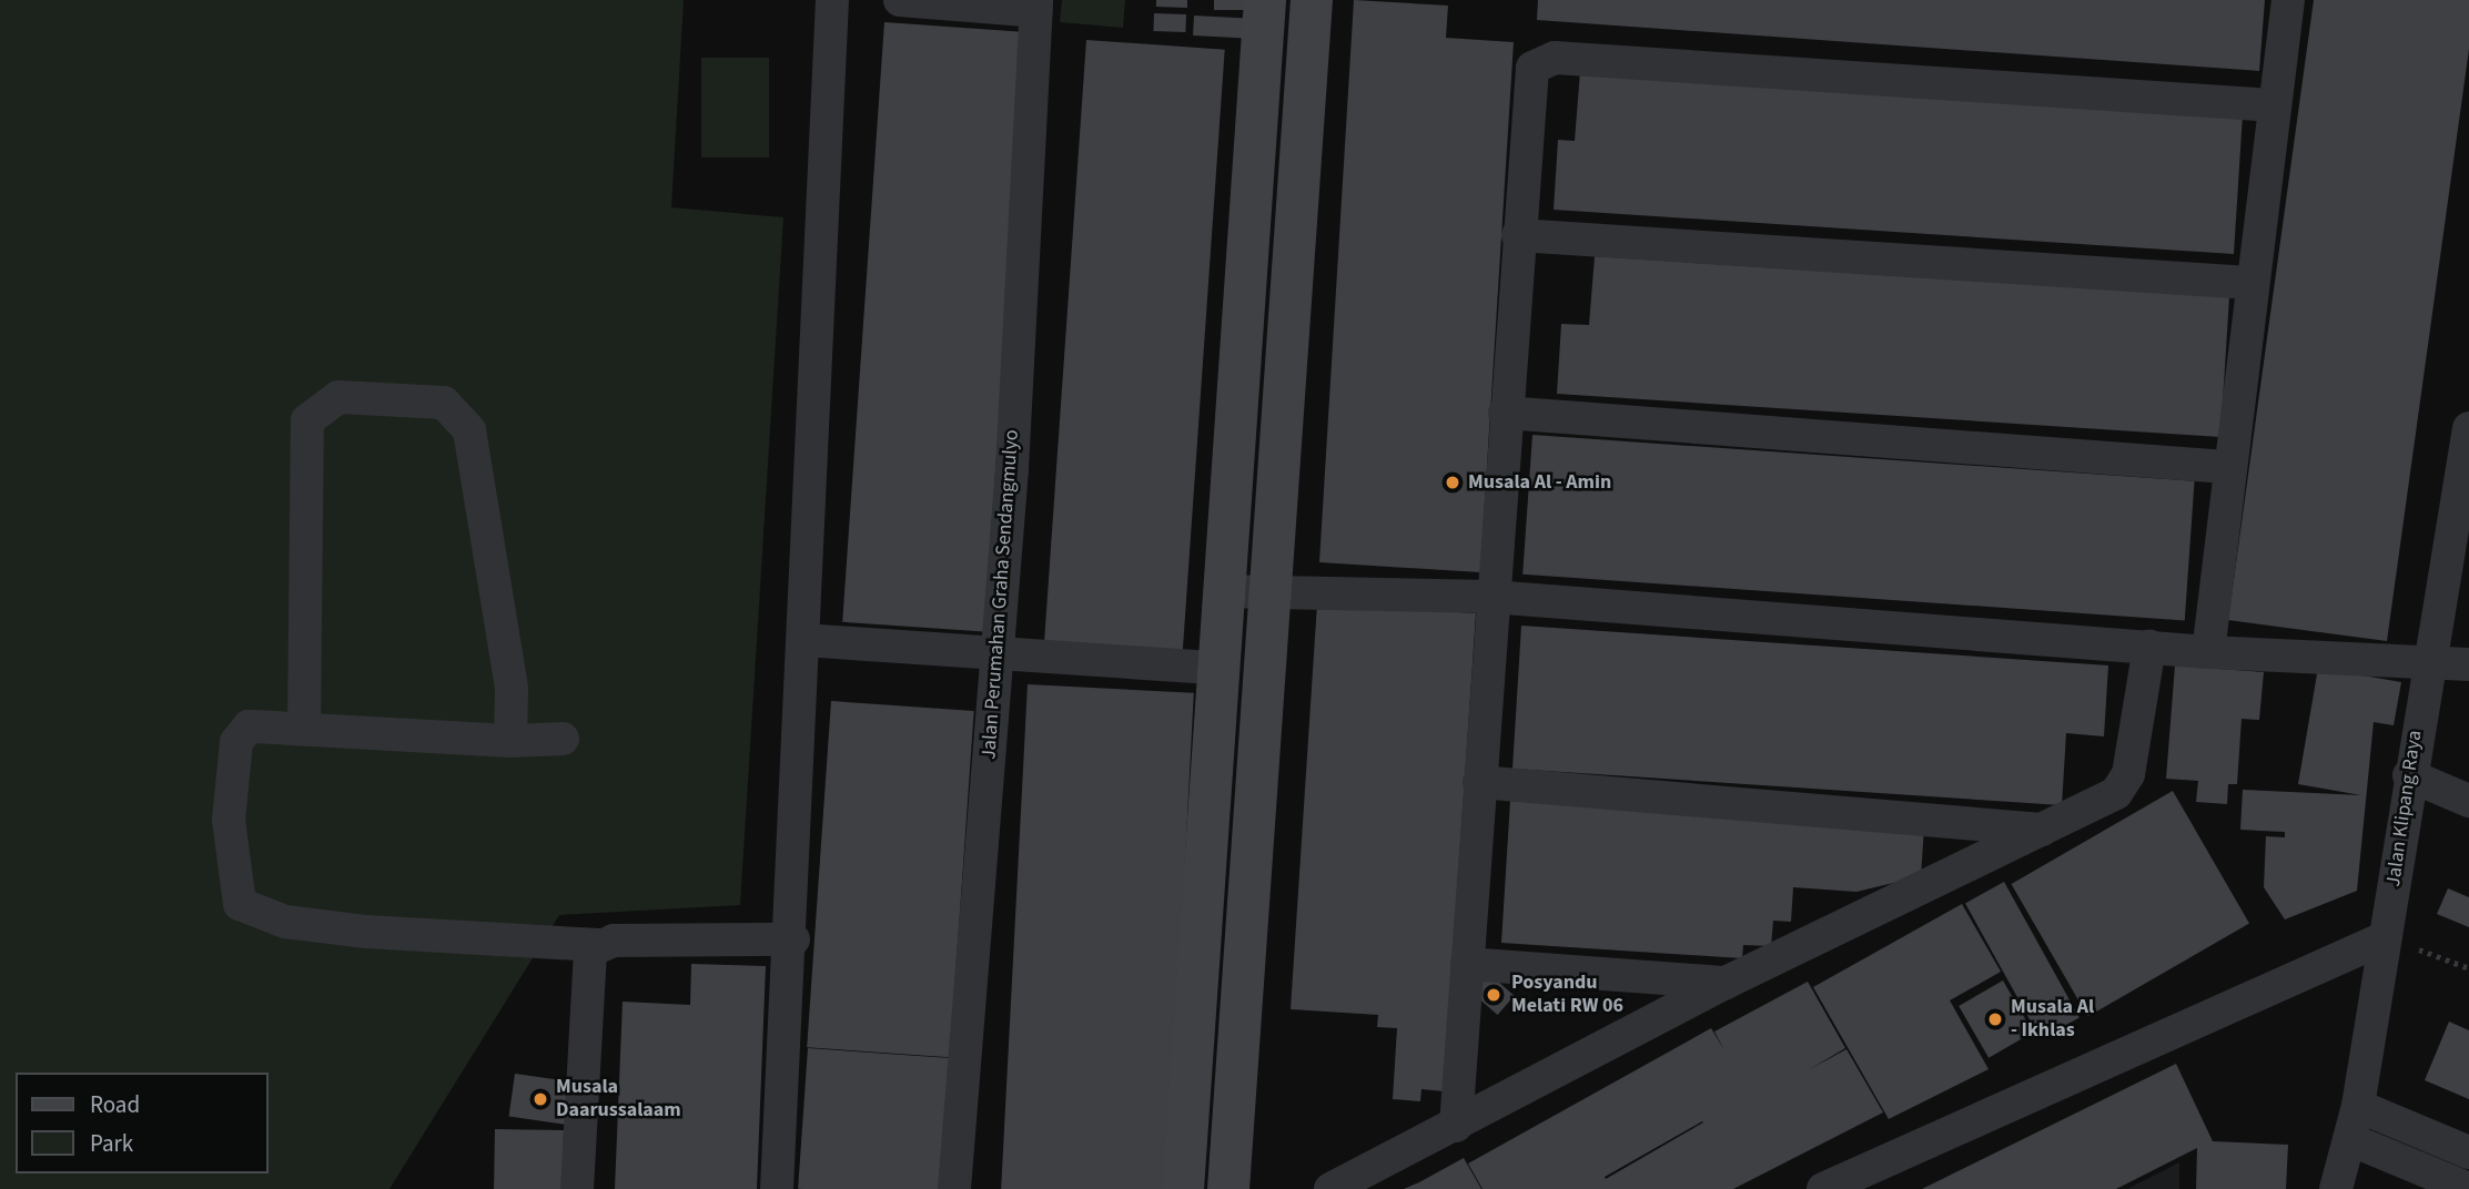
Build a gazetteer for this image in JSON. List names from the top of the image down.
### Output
{
  "streets": {
    "street": ["Jalan Perumahan Graha Sendangmulyo", "Jalan Klipang Raya"]
  },
  "places": [
    "Musala Al - Amin",
    "Posyandu Melati RW 06",
    "Musala Al - Ikhlas",
    "Musala Daarussalaam"
  ],
  "legend": ["Road", "Park"]
}
